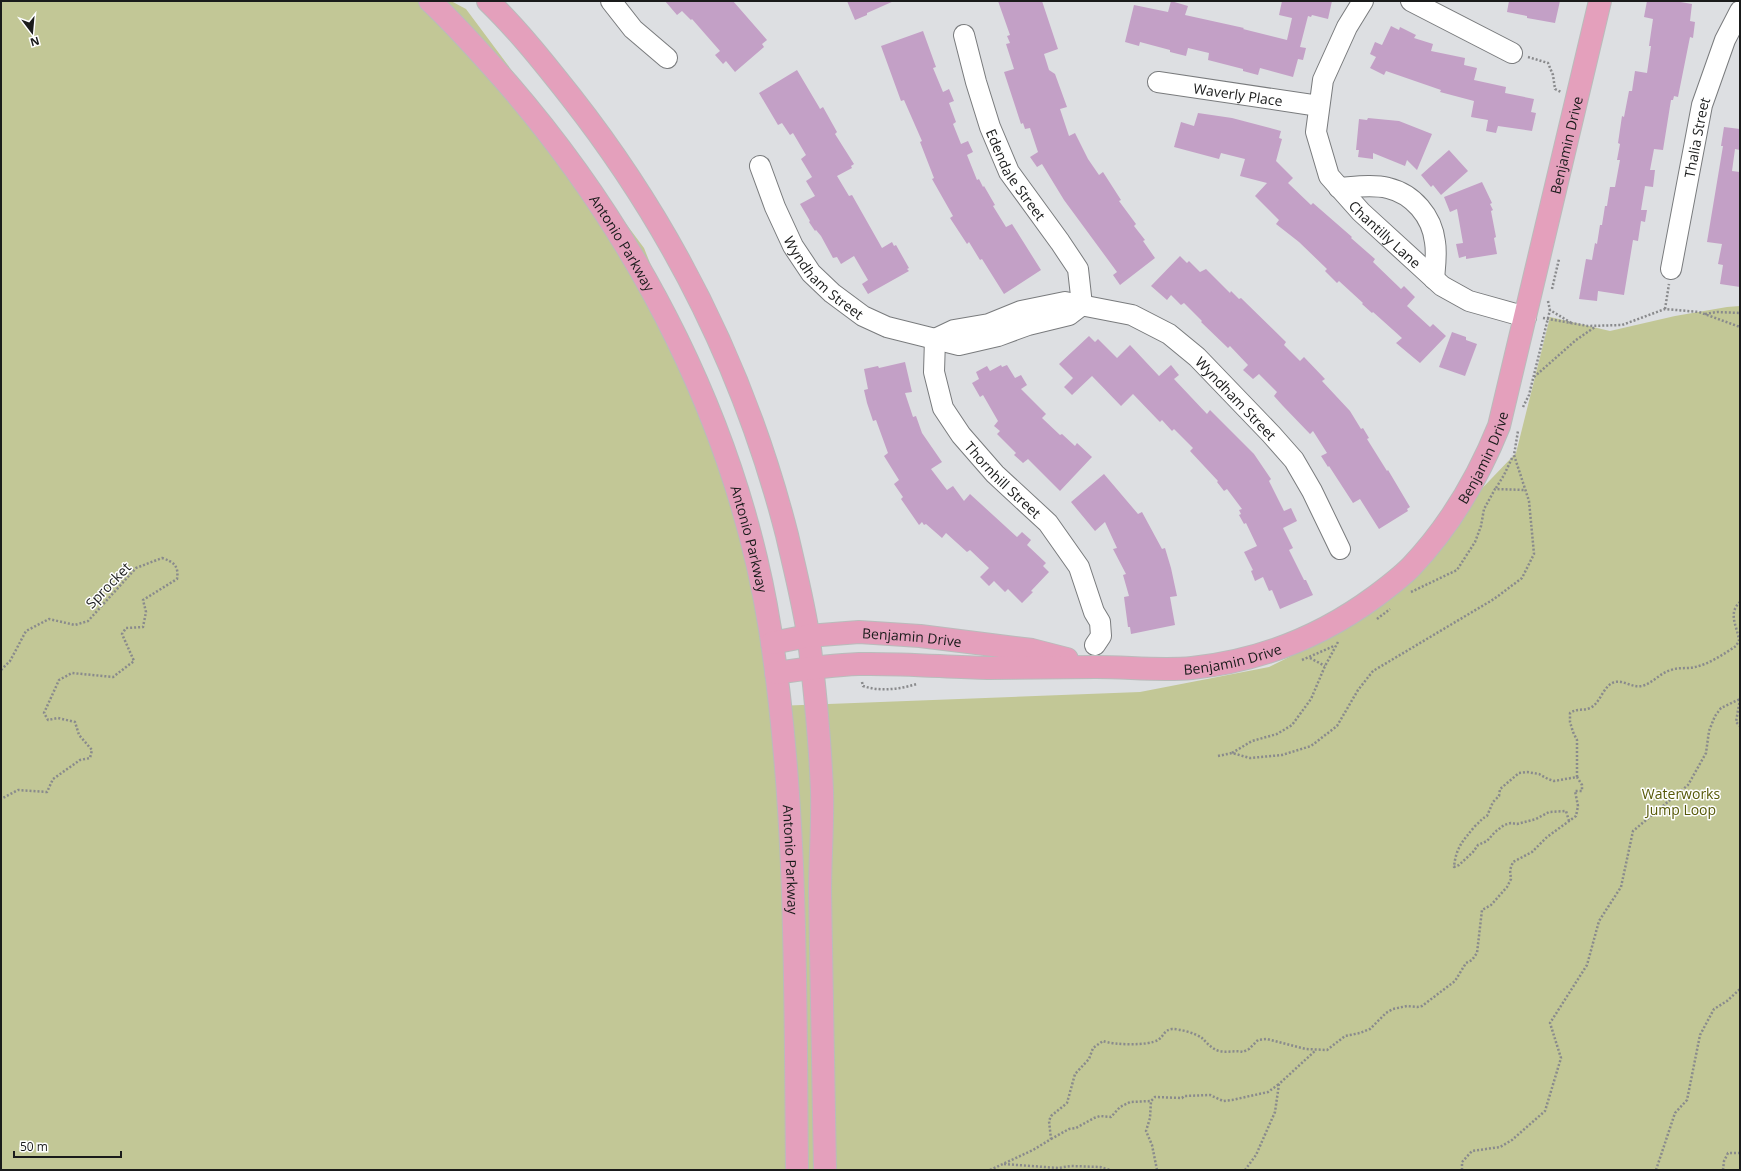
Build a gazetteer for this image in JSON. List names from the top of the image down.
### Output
{
  "streets": {
    "main road": ["Benjamin Drive", "Antonio Parkway"],
    "street": [
      "Waverly Place",
      "Thalia Street",
      "Edendale Street",
      "Chantilly Lane",
      "Wyndham Street",
      "Thornhill Street"
    ],
    "path": ["Sprocket"]
  },
  "crossings": [
    ["Waverly Place", "Chantilly Lane"],
    ["Benjamin Drive", "Chantilly Lane"],
    ["Benjamin Drive", "Antonio Parkway"],
    ["Benjamin Drive", "Thornhill Street"],
    ["Edendale Street", "Wyndham Street"],
    ["Wyndham Street", "Thornhill Street"]
  ],
  "parks": ["Waterworks Jump Loop"],
  "scale_bar": "50 m",
  "north": "bottom"
}
